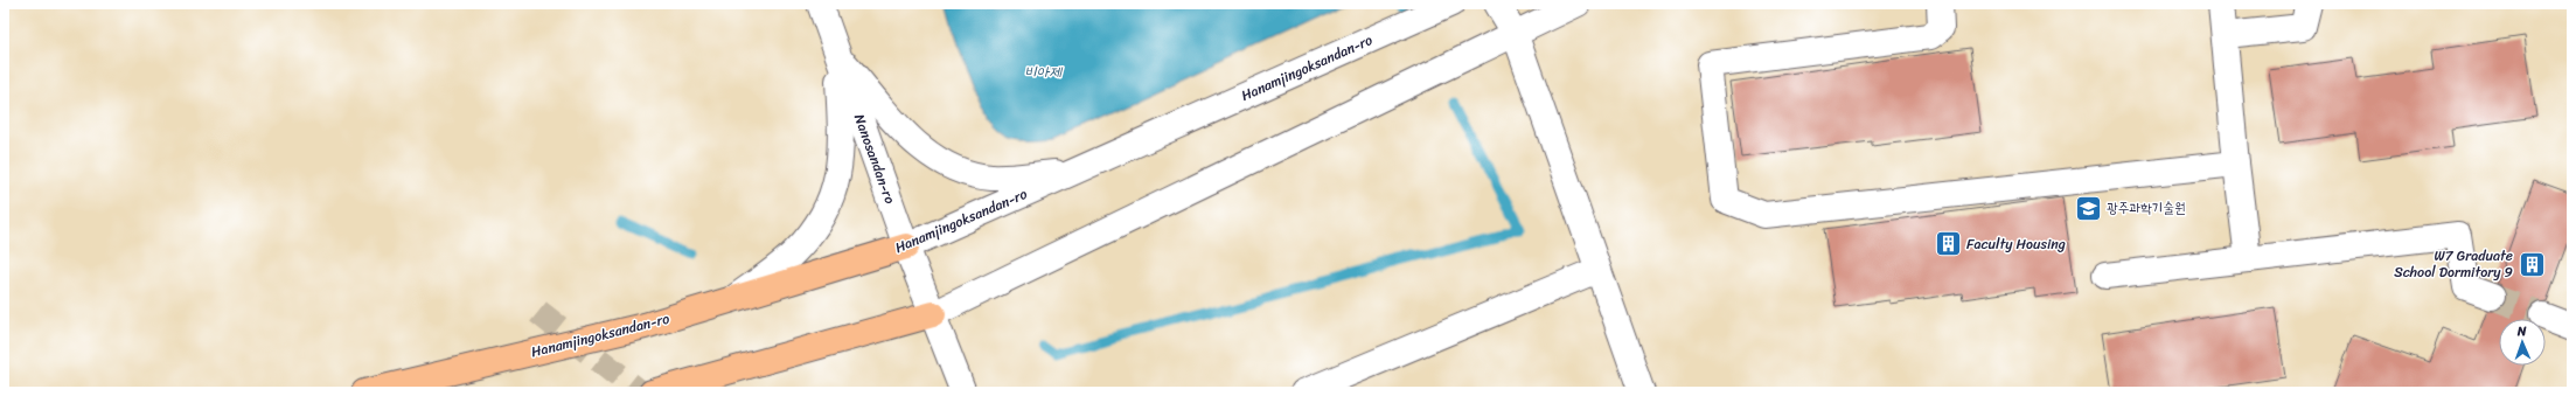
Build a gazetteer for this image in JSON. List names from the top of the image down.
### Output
{
  "streets": {
    "highway": ["Hanamjingoksandan-ro"],
    "street": ["Nanosandan-ro"]
  },
  "crossings": [
    ["Hanamjingoksandan-ro", "Nanosandan-ro"]
  ],
  "water": ["비아제"],
  "places": {
    "school or university": ["광주과학기술원"],
    "building": ["Faculty Housing", "W7 Graduate School Dormitory 9"]
  },
  "north": "top"
}
